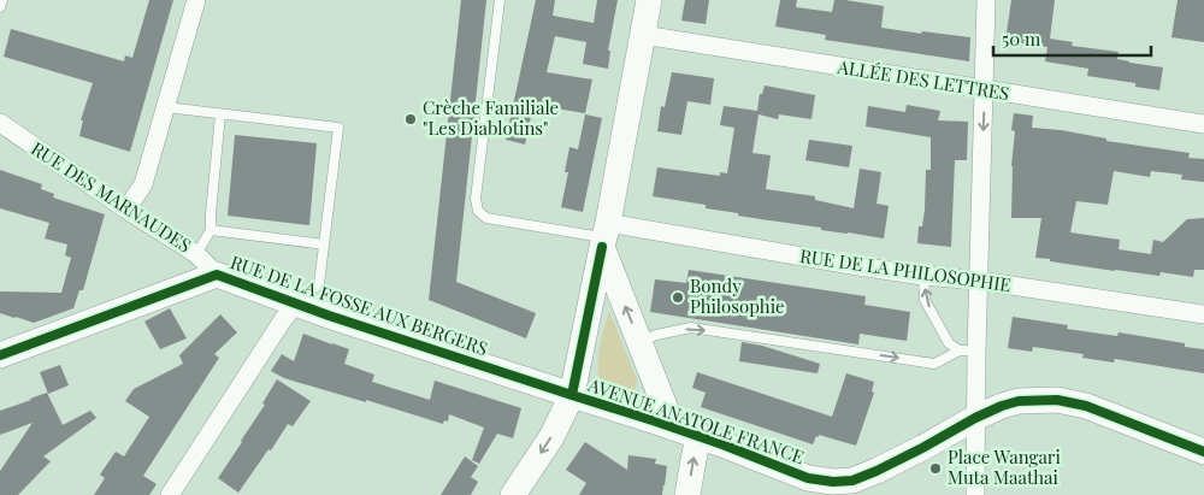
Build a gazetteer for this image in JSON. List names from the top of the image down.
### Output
{
  "streets": {
    "street": [
      "ALLÉE DES LETTRES",
      "RUE DES MARNAUDES",
      "RUE DE LA PHILOSOPHIE",
      "RUE DE LA FOSSE AUX BERGERS",
      "AVENUE ANATOLE FRANCE"
    ]
  },
  "crossings": [
    ["RUE DES MARNAUDES", "RUE DE LA FOSSE AUX BERGERS"],
    ["RUE DE LA FOSSE AUX BERGERS", "AVENUE ANATOLE FRANCE"]
  ],
  "places": ["Crèche Familiale \"Les Diablotins\"", "Bondy Philosophie", "Place Wangari Muta Maathai"],
  "scale_bar": "50 m"
}
